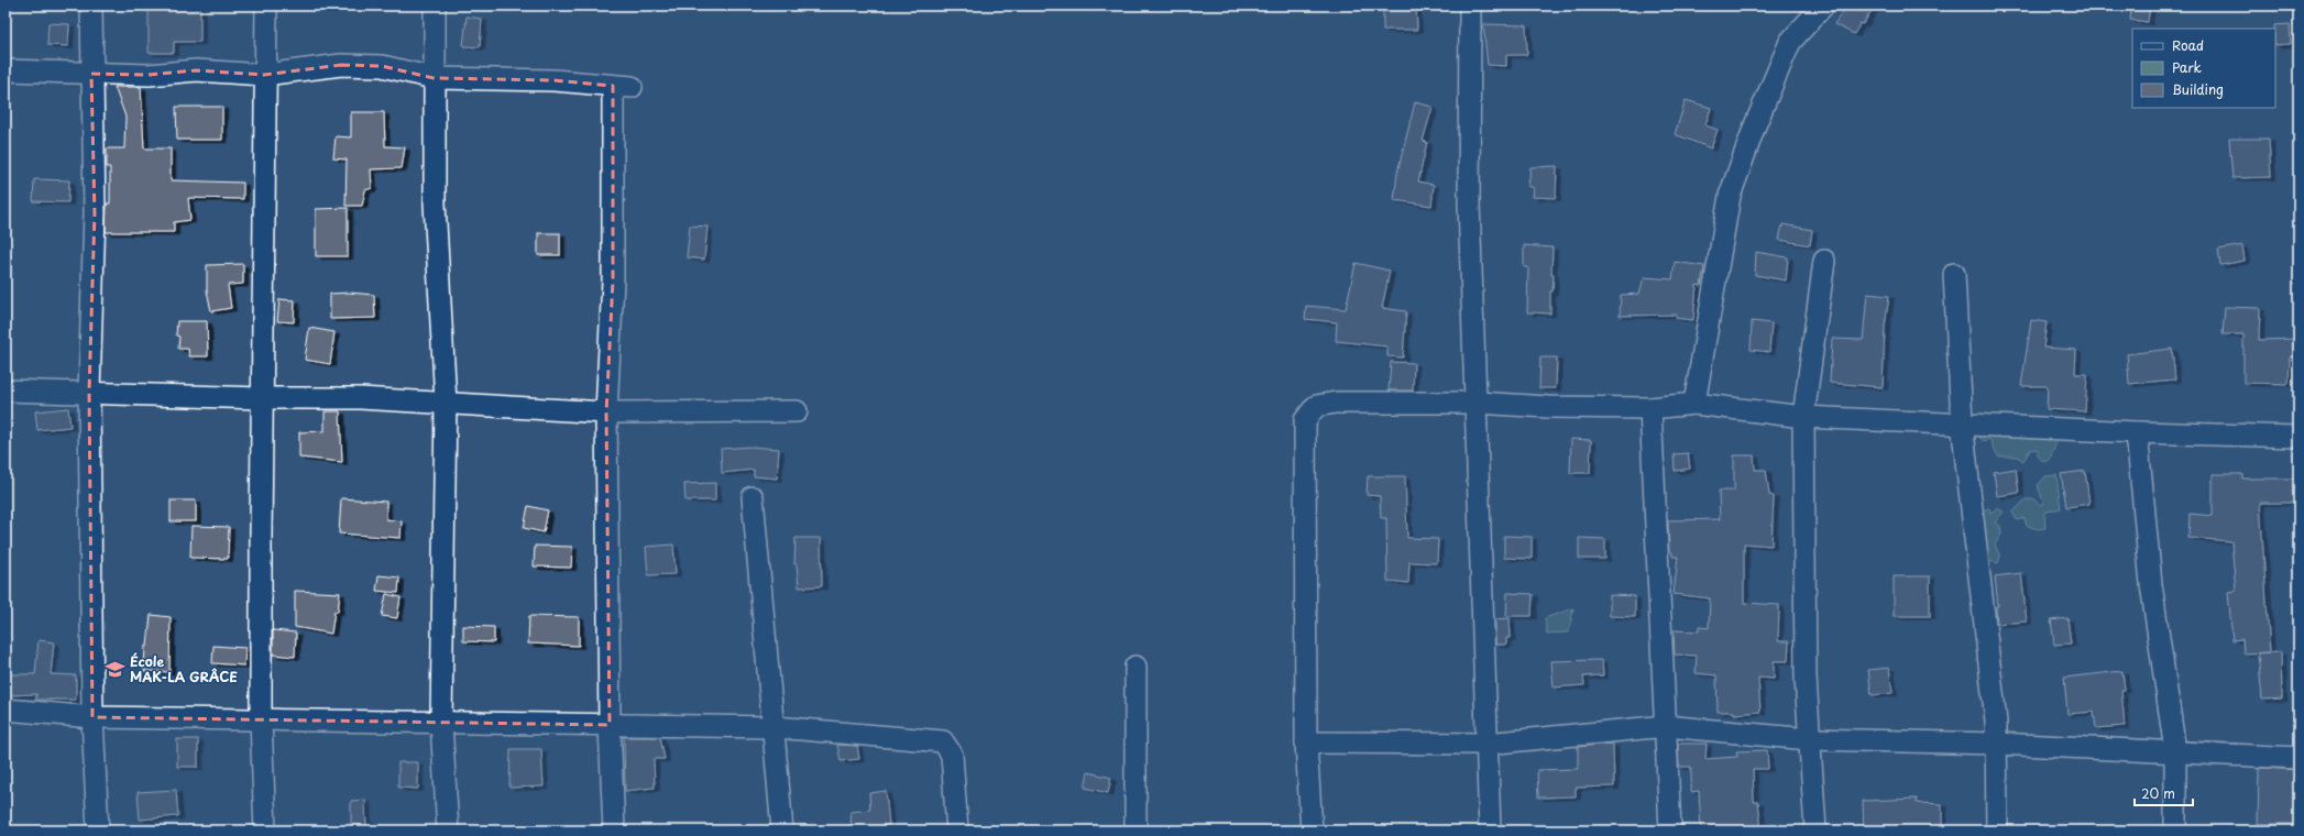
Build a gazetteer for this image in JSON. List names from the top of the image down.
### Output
{
  "places": {
    "school or university": ["École MAK-LA GRÂCE"]
  },
  "legend": ["Road", "Park", "Building"],
  "scale_bar": "20 m"
}
